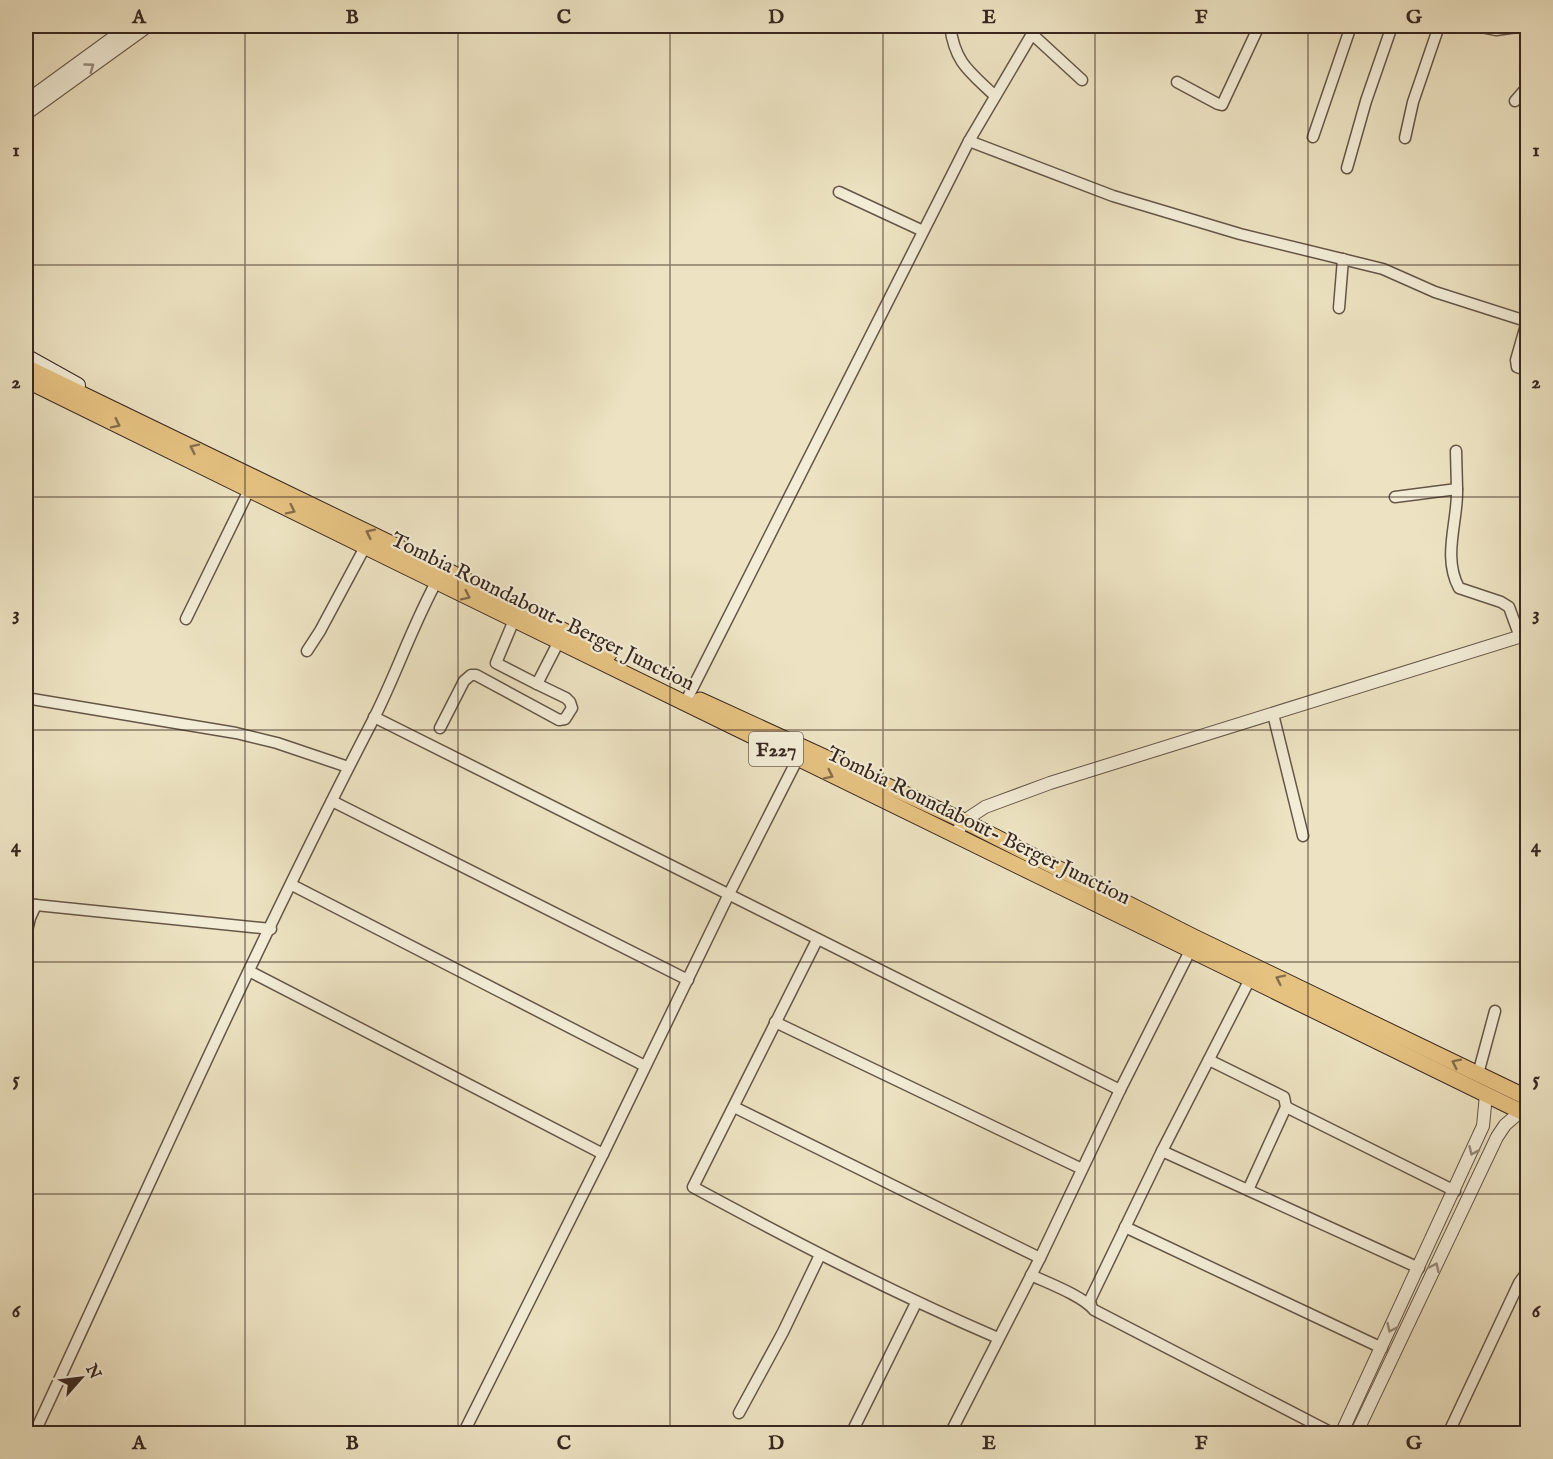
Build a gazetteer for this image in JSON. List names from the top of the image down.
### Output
{
  "streets": {
    "main road": ["Tombia Roundabout- Berger Junction", "F227"]
  },
  "north": "top right",
  "grid": {
    "columns": [
      "A",
      "B",
      "C",
      "D",
      "E",
      "F",
      "G"
    ],
    "rows": [
      "1",
      "2",
      "3",
      "4",
      "5",
      "6"
    ]
  }
}
